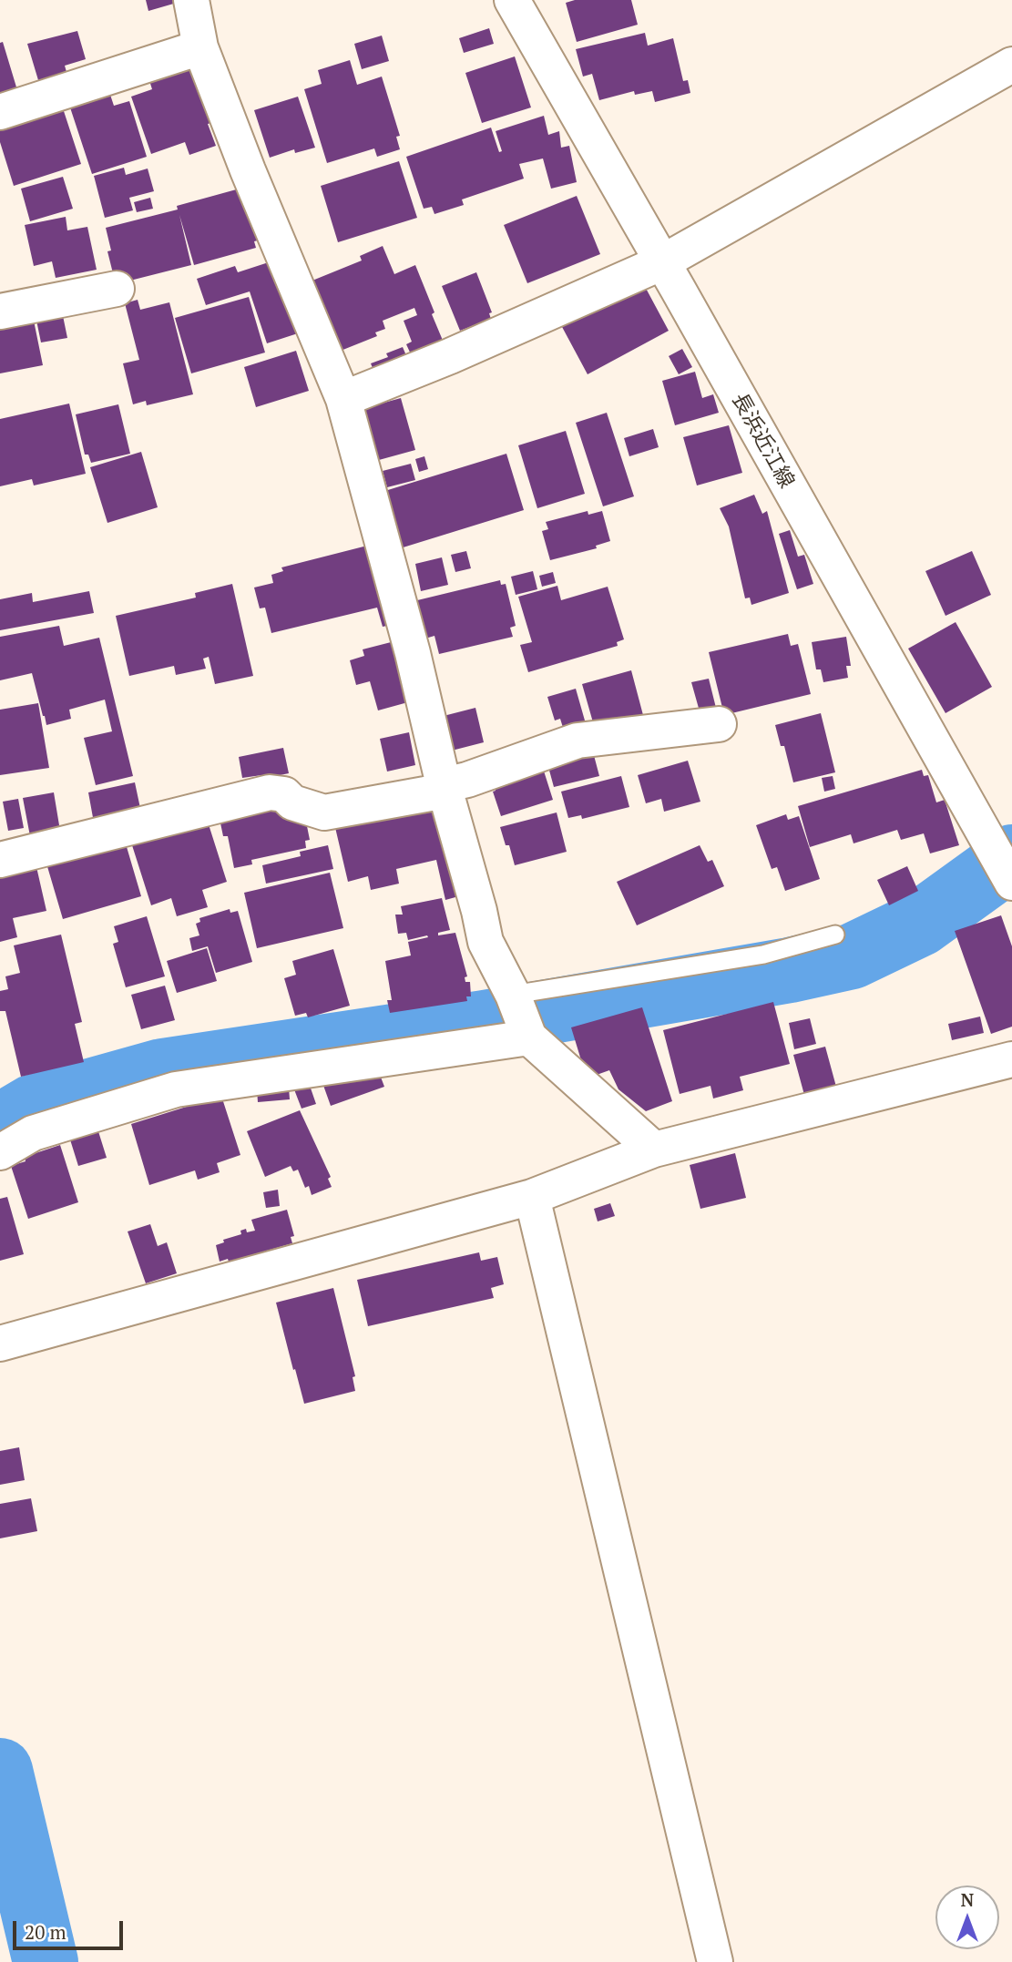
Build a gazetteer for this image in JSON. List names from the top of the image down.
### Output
{
  "streets": {
    "street": ["長浜近江線"]
  },
  "scale_bar": "20 m",
  "north": "top"
}
